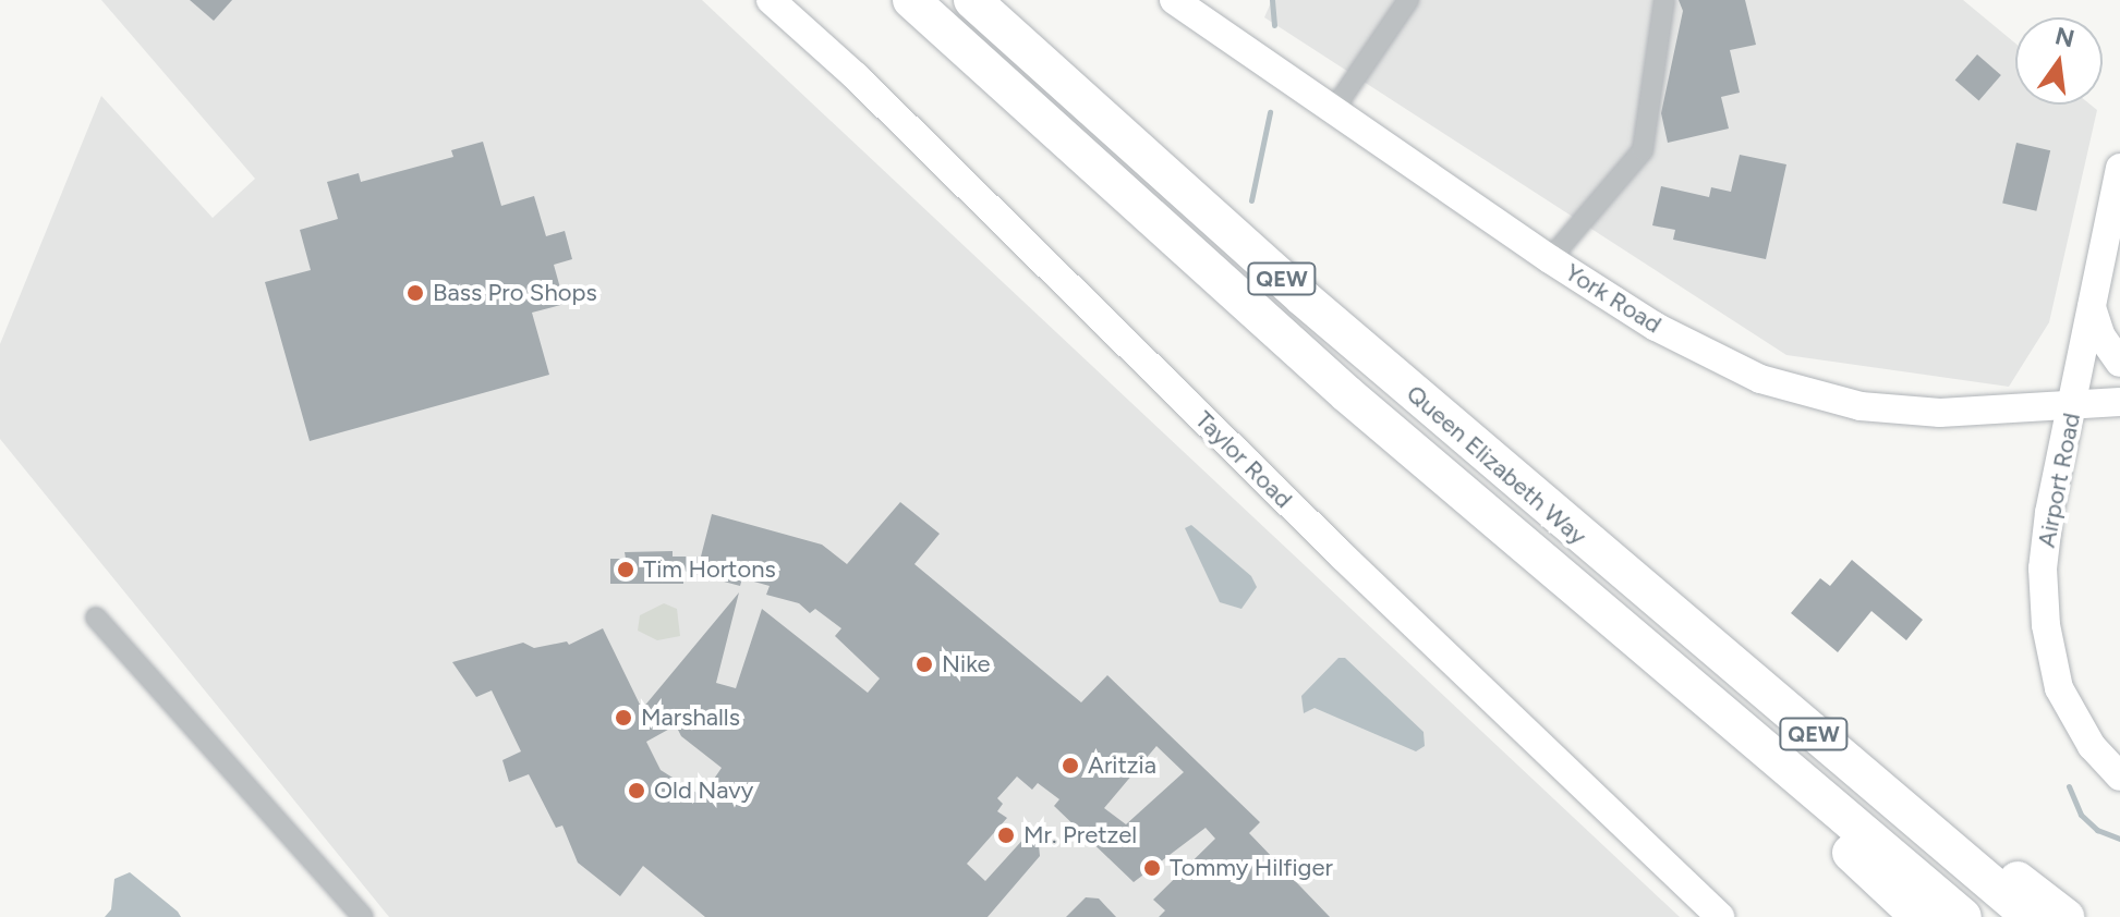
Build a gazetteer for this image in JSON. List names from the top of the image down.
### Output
{
  "streets": {
    "highway": ["QEW", "Queen Elizabeth Way"],
    "main road": ["York Road", "Taylor Road", "Airport Road"]
  },
  "crossings": [
    ["York Road", "Airport Road"]
  ],
  "places": [
    "Bass Pro Shops",
    "Tim Hortons",
    "Nike",
    "Marshalls",
    "Aritzia",
    "Old Navy",
    "Mr. Pretzel",
    "Tommy Hilfiger"
  ],
  "north": "top"
}
